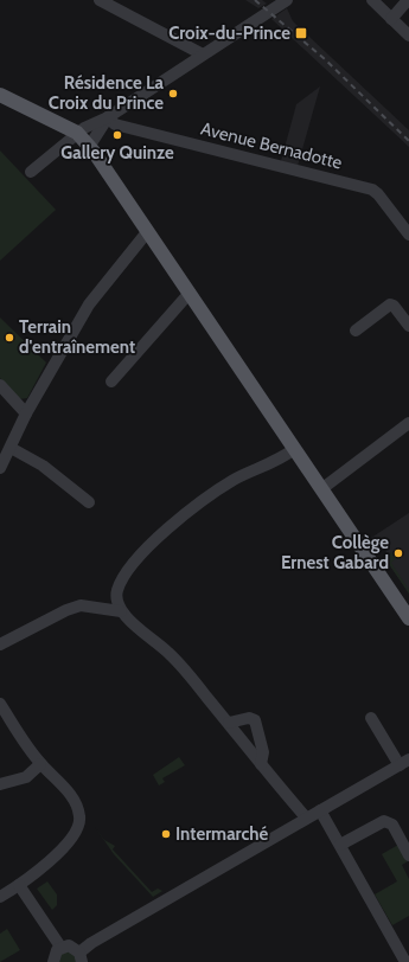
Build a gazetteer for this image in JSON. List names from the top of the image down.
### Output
{
  "streets": {
    "street": ["Avenue Bernadotte"]
  },
  "places": {
    "transit": ["Croix-du-Prince"],
    "other": [
      "Résidence La Croix du Prince",
      "Gallery Quinze",
      "Terrain d'entraînement",
      "Collège Ernest Gabard",
      "Intermarché"
    ]
  }
}
